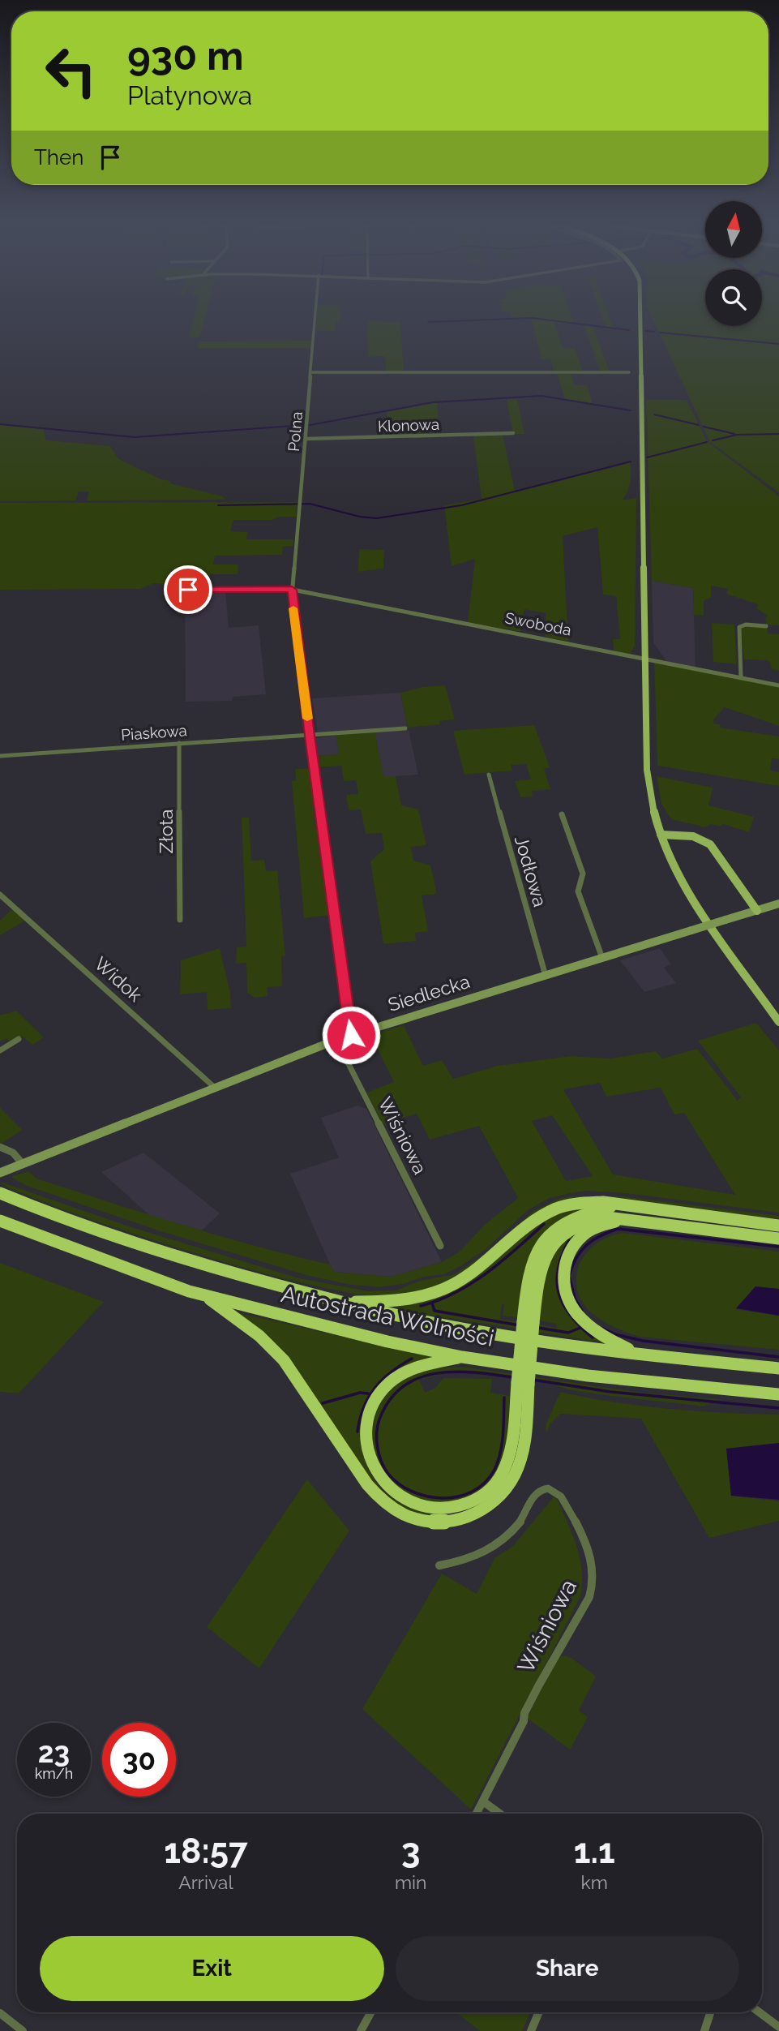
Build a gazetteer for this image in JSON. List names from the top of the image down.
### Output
{
  "streets": {
    "highway": ["Autostrada Wolności"],
    "main road": ["Siedlecka"],
    "street": [
      "Klonowa",
      "Polna",
      "Swoboda",
      "Piaskowa",
      "Złota",
      "Jodłowa",
      "Widok",
      "Wiśniowa"
    ]
  },
  "crossings": [
    ["Klonowa", "Polna"],
    ["Polna", "Swoboda"],
    ["Polna", "Piaskowa"],
    ["Polna", "Siedlecka"],
    ["Piaskowa", "Złota"],
    ["Jodłowa", "Siedlecka"],
    ["Widok", "Siedlecka"],
    ["Siedlecka", "Wiśniowa"]
  ],
  "north": "top",
  "page": {
    "turn": ["930 m", "Platynowa"],
    "then": "Then",
    "speed": "23 km/h",
    "limit": "30",
    "eta": [
      "18:57",
      "Arrival",
      "3",
      "min",
      "1.1",
      "km"
    ],
    "buttons": ["Exit", "Share"]
  }
}
